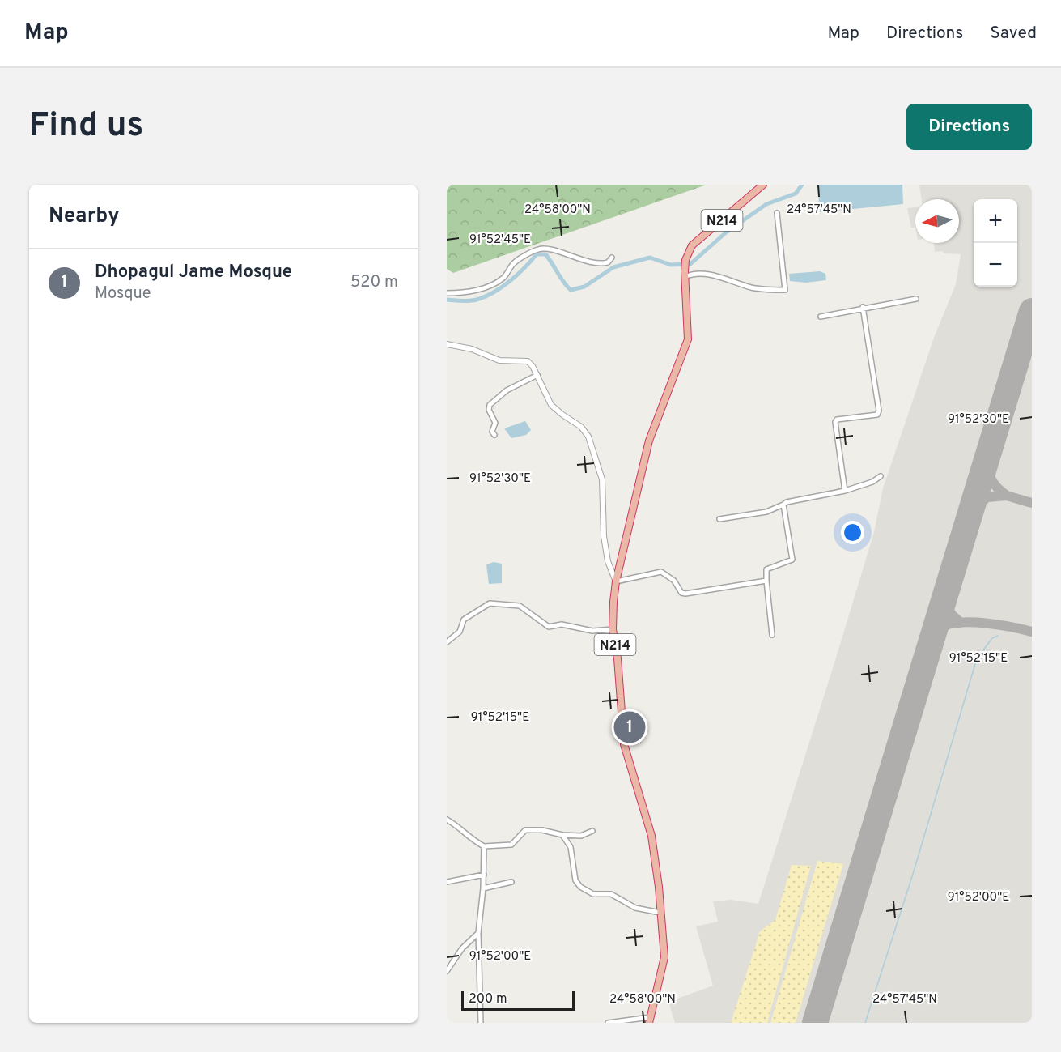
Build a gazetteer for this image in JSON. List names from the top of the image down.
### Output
{
  "streets": {
    "highway": ["N214"]
  },
  "scale_bar": "200 m",
  "north": "left",
  "page": {
    "header": "Map",
    "nav": ["Map", "Directions", "Saved"],
    "buttons": "Directions",
    "title": "Find us",
    "heading": "Nearby",
    "map_buttons": ["+", "−"],
    "list": [
      {
        "mark": "1",
        "name": "Dhopagul Jame Mosque",
        "note": "Mosque",
        "value": "520 m"
      }
    ],
    "pins": "1",
    "scale": "200 m"
  },
  "coordinates": [
    "24°58'00\"N",
    "24°57'45\"N",
    "91°52'45\"E",
    "91°52'30\"E",
    "91°52'15\"E",
    "91°52'00\"E"
  ]
}
